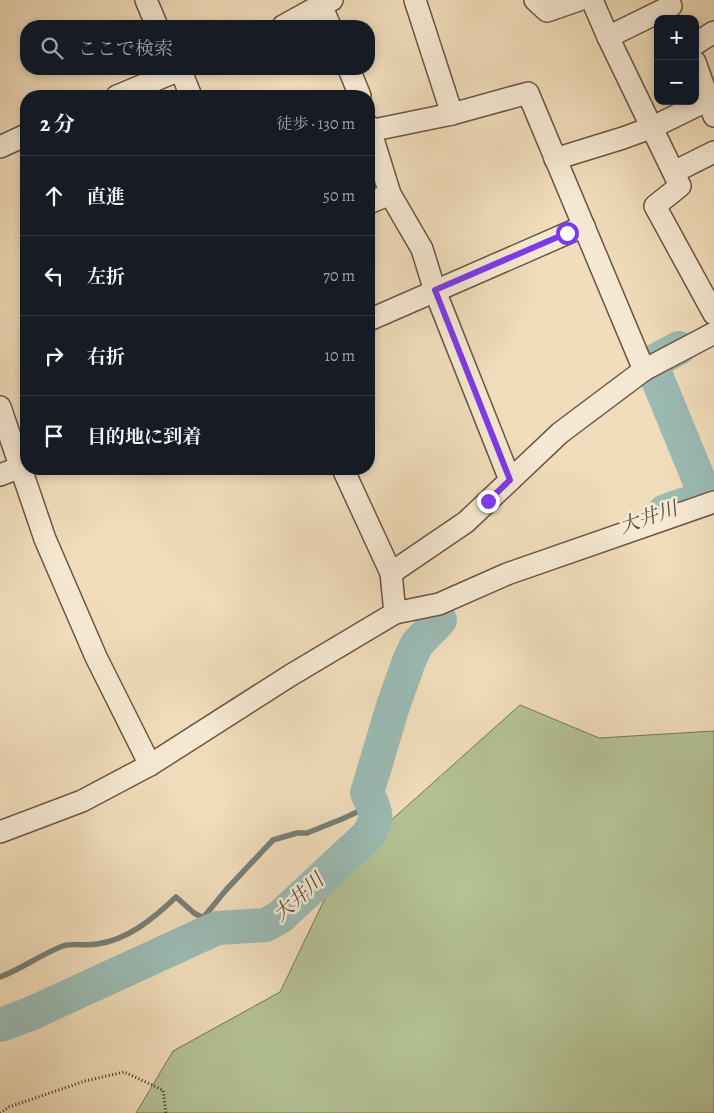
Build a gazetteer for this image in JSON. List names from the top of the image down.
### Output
{
  "water": ["大井川"],
  "page": {
    "map_buttons": ["+", "−"],
    "search": "ここで検索",
    "heading": ["2 分", "徒歩 · 130 m"],
    "list": [
      ["直進", "50 m"],
      ["左折", "70 m"],
      ["右折", "10 m"],
      "目的地に到着"
    ]
  }
}
